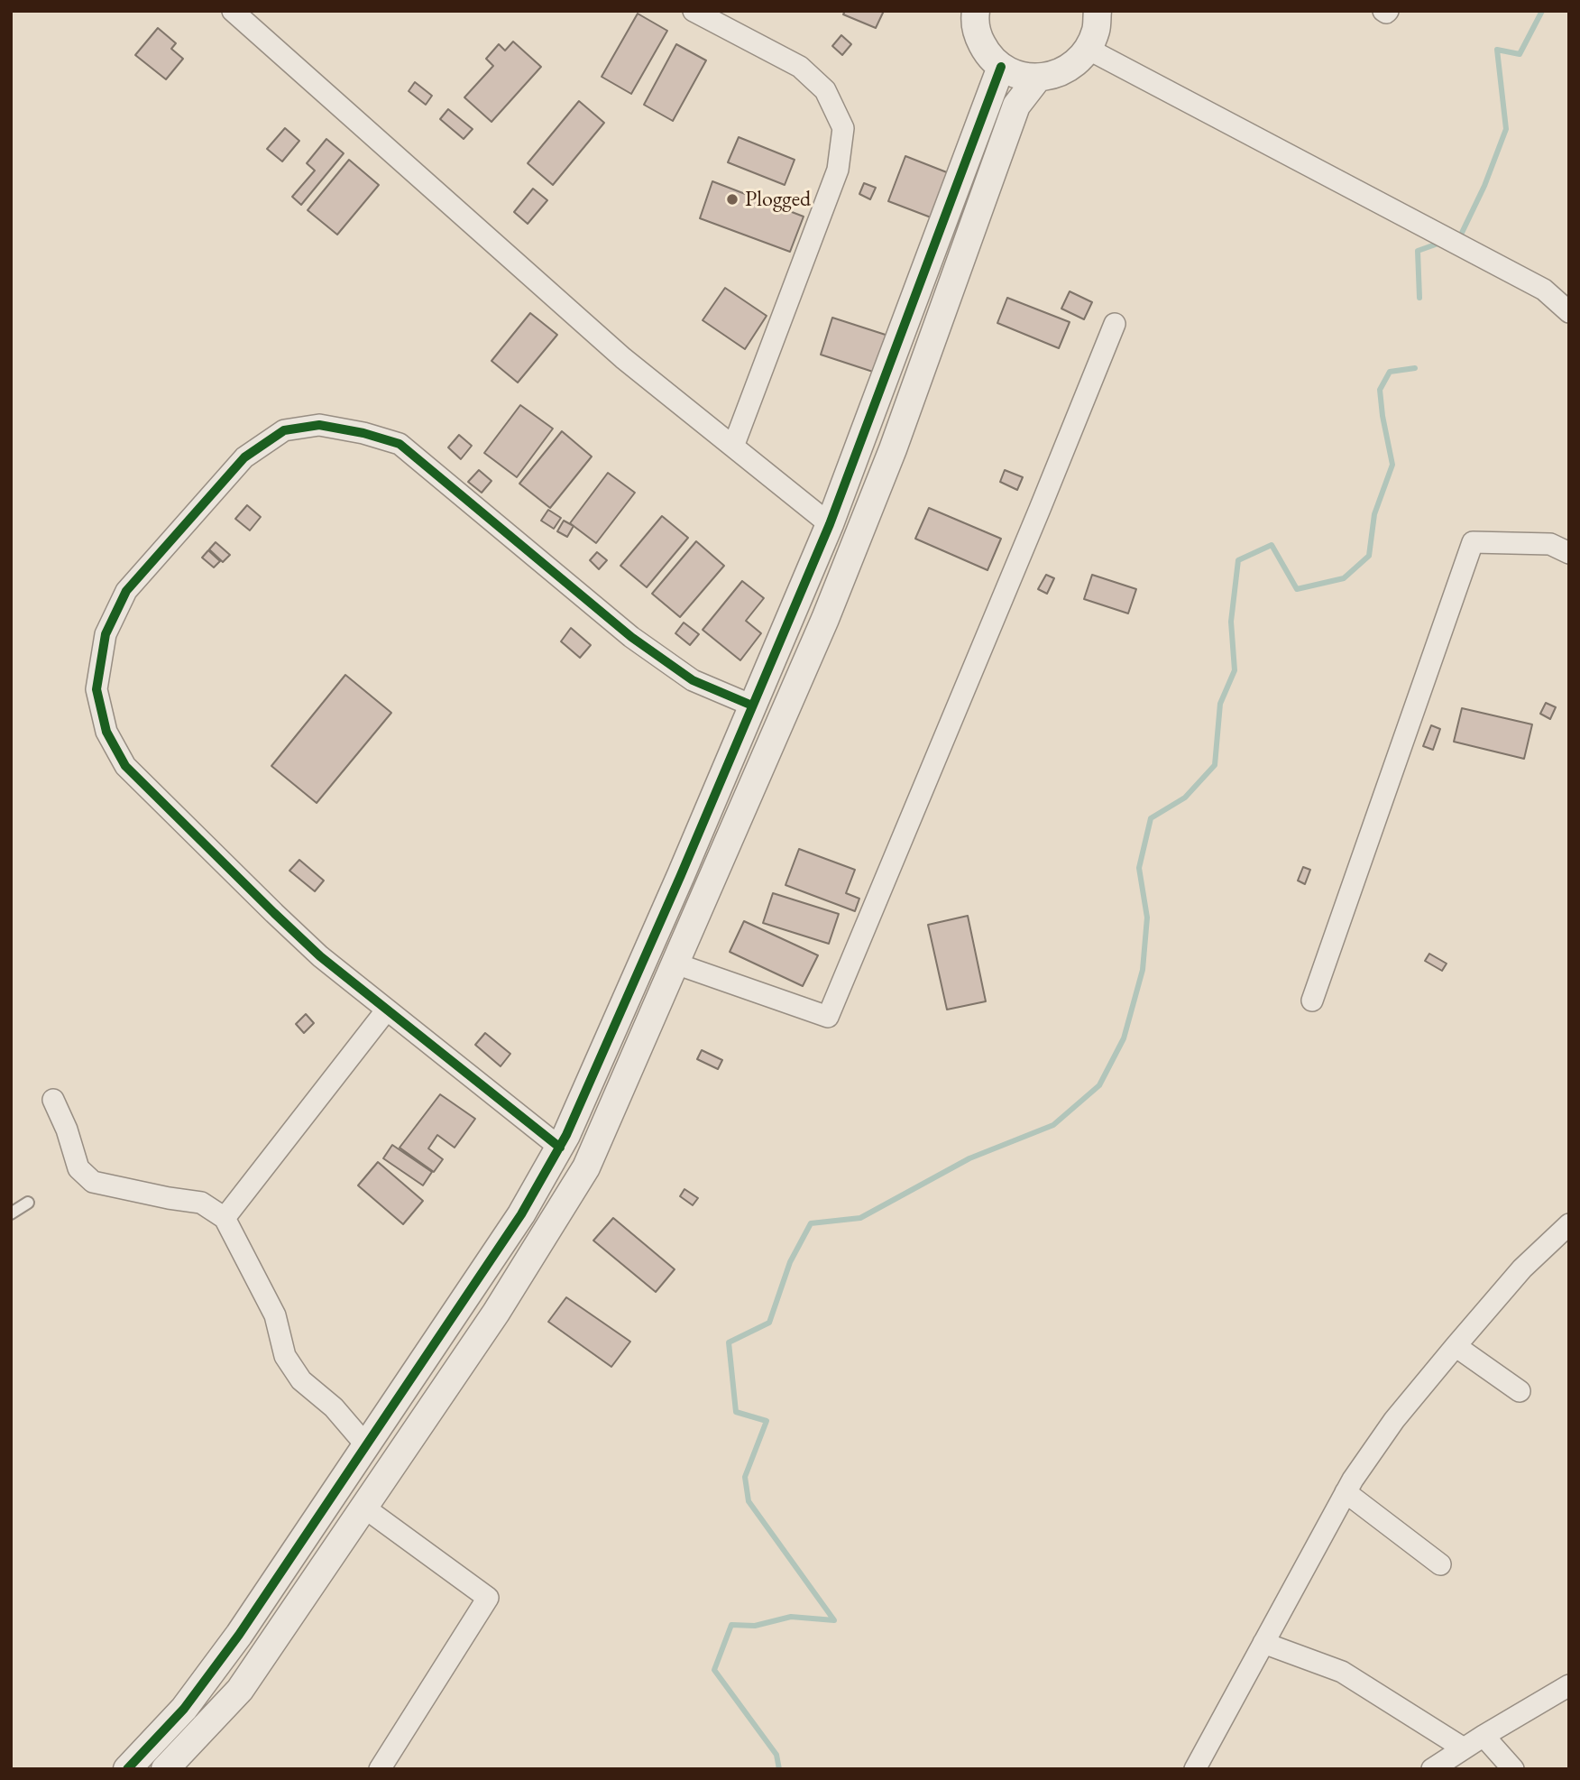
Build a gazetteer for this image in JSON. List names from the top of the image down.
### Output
{
  "places": ["Plogged"]
}
